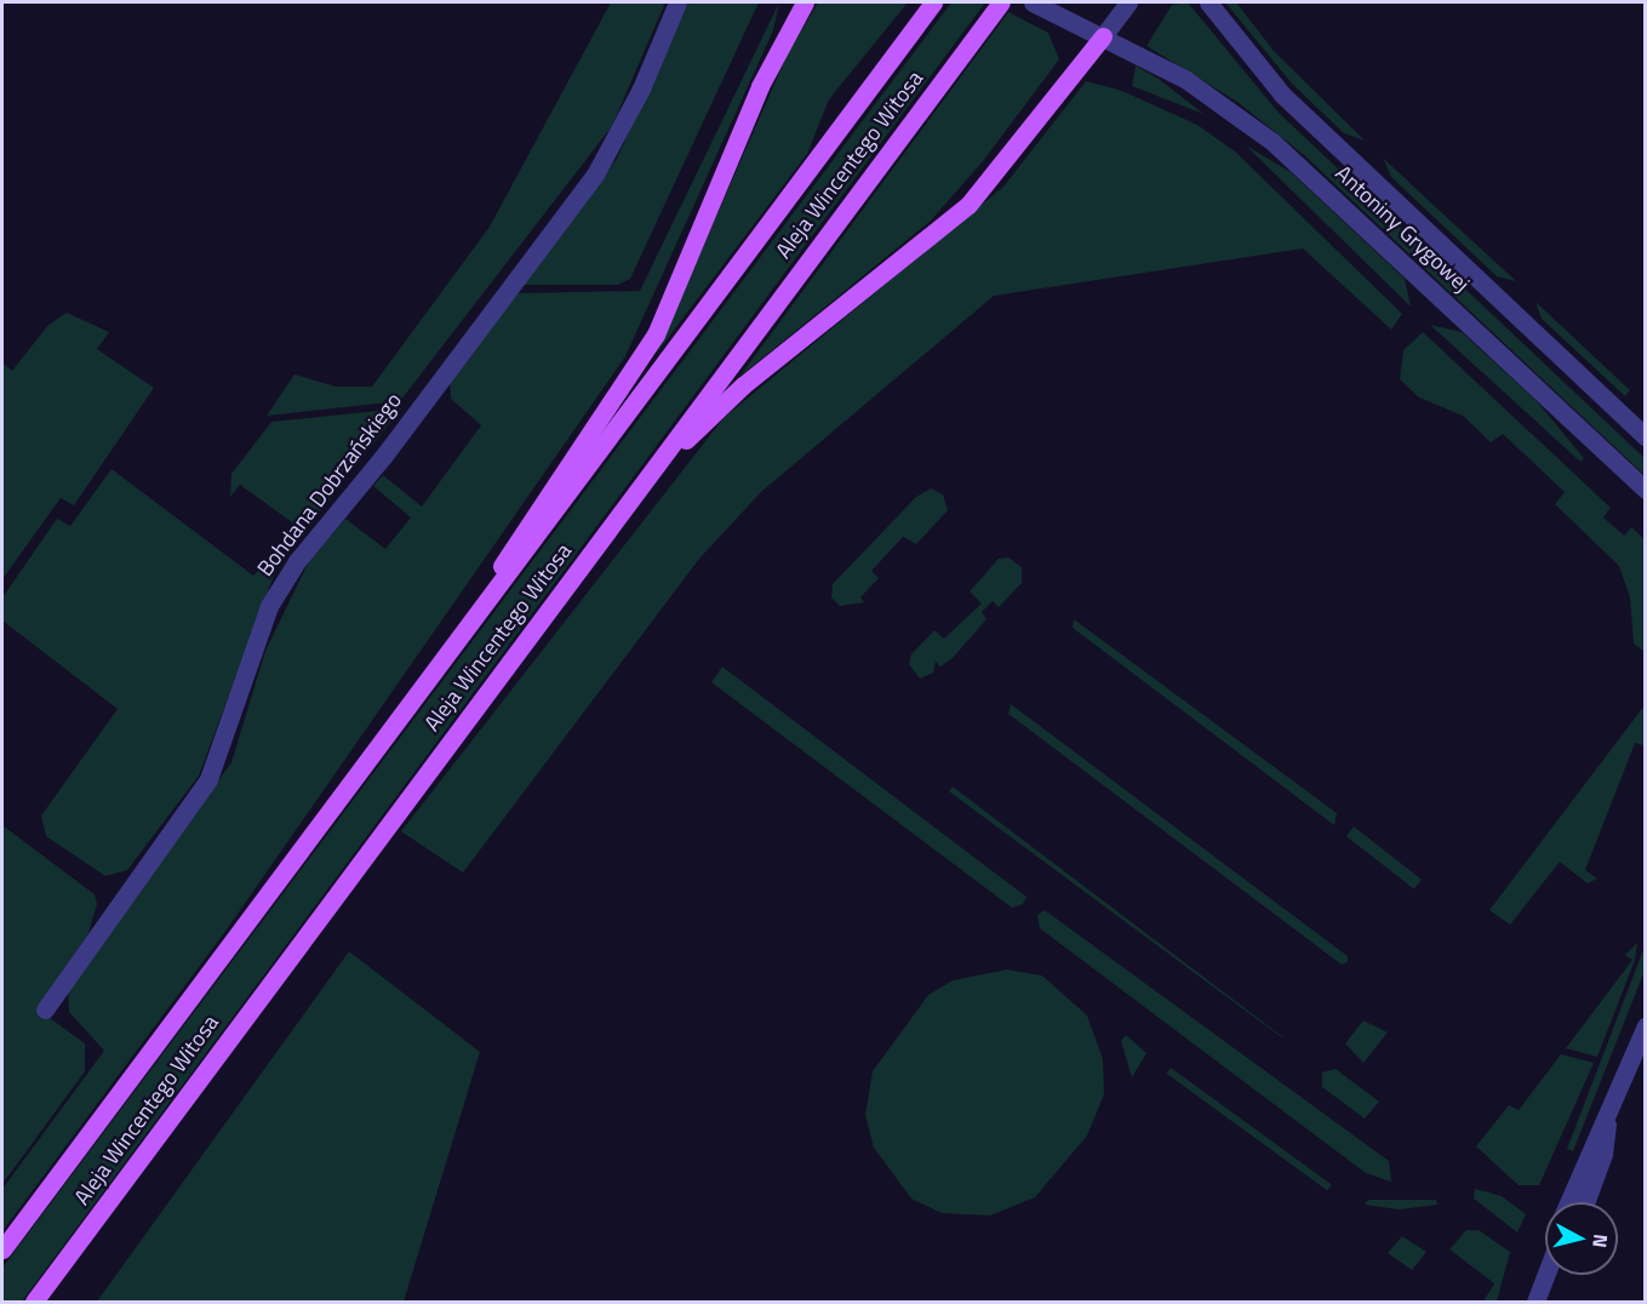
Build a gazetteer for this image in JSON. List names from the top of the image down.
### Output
{
  "streets": {
    "main road": ["Aleja Wincentego Witosa"],
    "street": ["Antoniny Grygowej", "Bohdana Dobrzańskiego"]
  },
  "north": "right"
}
